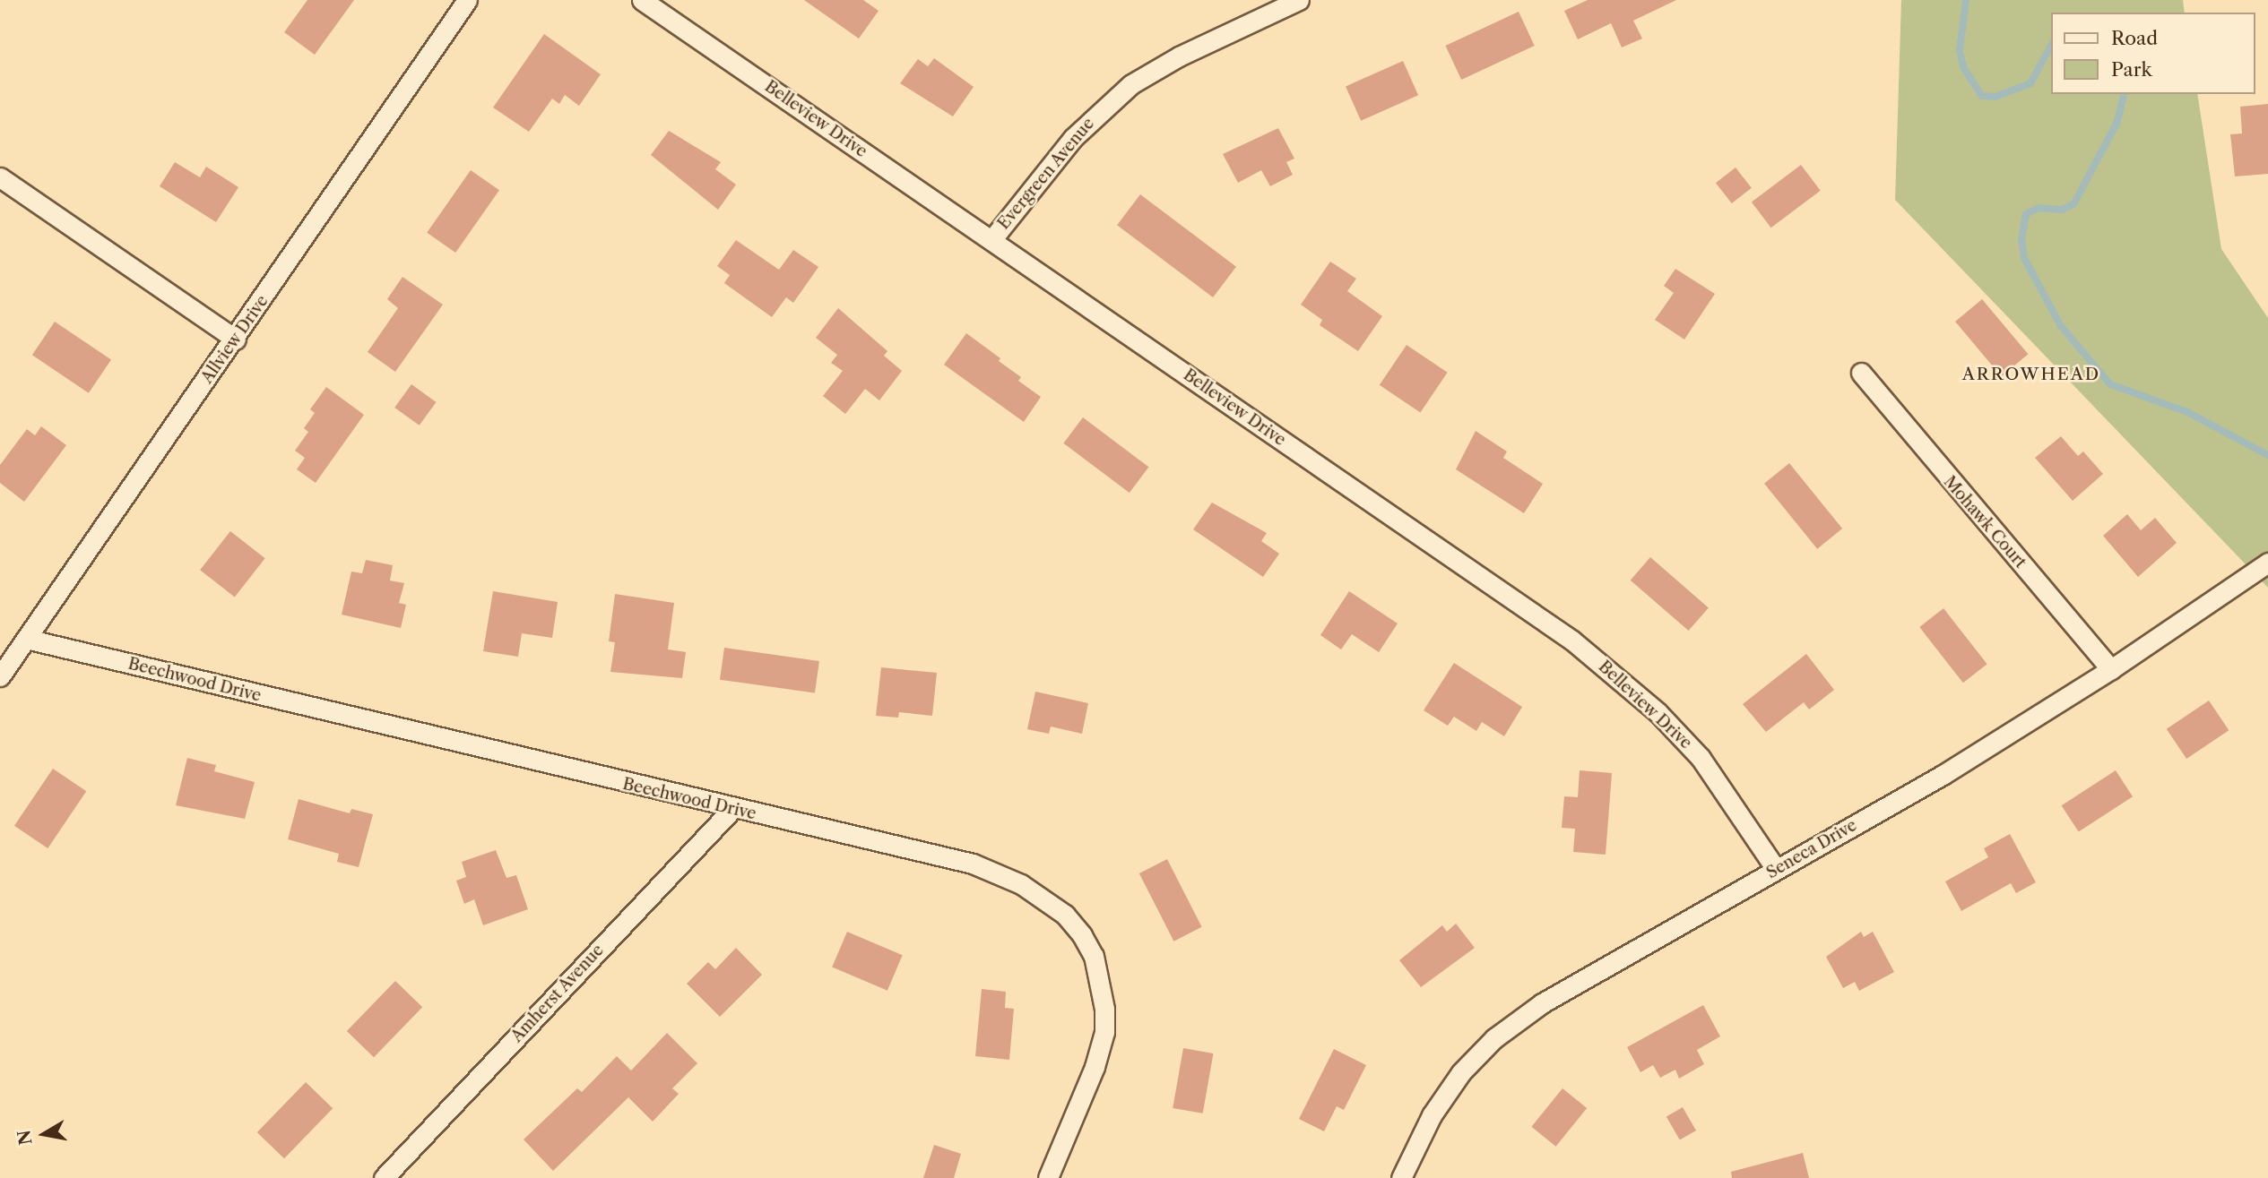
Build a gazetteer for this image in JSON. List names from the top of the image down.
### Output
{
  "streets": {
    "street": [
      "Belleview Drive",
      "Evergreen Avenue",
      "Allview Drive",
      "Mohawk Court",
      "Beechwood Drive",
      "Seneca Drive",
      "Amherst Avenue"
    ]
  },
  "crossings": [
    ["Belleview Drive", "Evergreen Avenue"],
    ["Belleview Drive", "Seneca Drive"],
    ["Allview Drive", "Beechwood Drive"],
    ["Mohawk Court", "Seneca Drive"],
    ["Beechwood Drive", "Amherst Avenue"]
  ],
  "districts": ["ARROWHEAD"],
  "legend": ["Road", "Park"],
  "north": "left"
}
